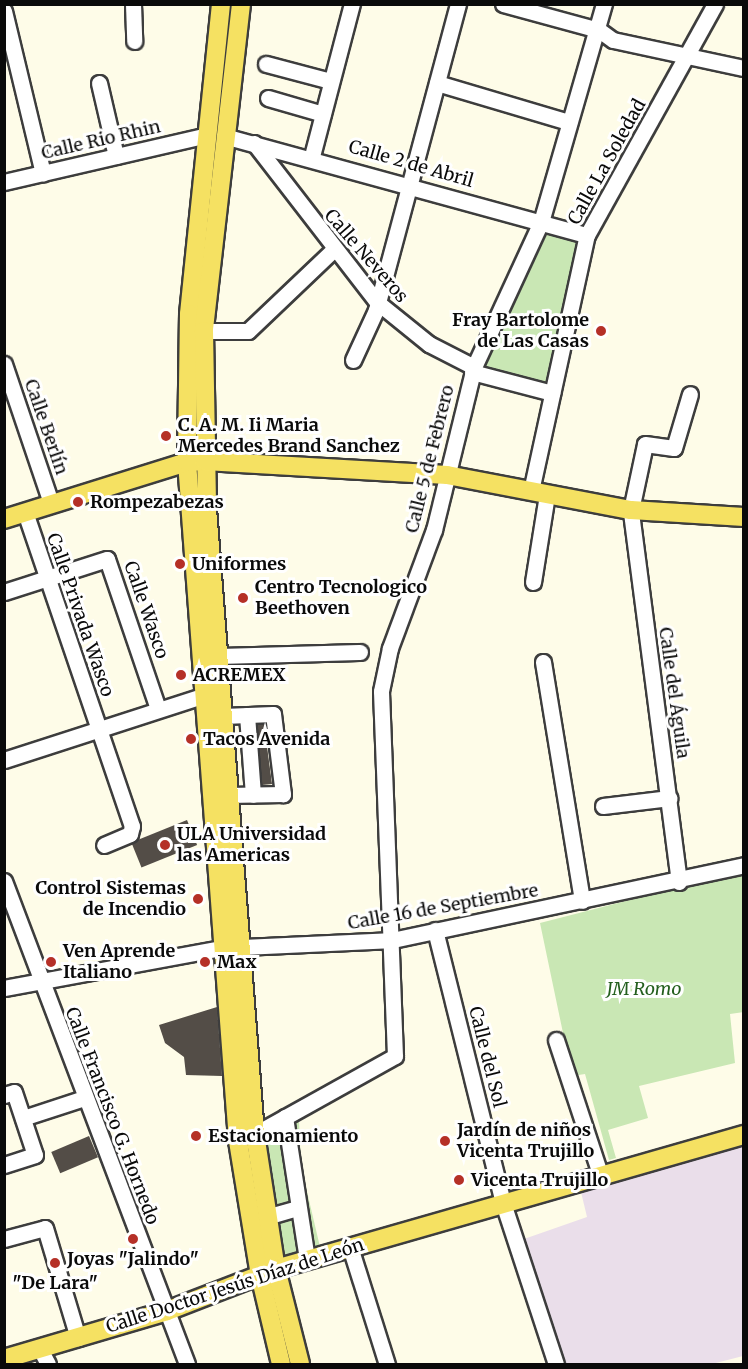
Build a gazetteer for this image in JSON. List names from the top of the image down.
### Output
{
  "streets": {
    "main road": ["Calle Doctor Jesús Díaz de León"],
    "street": [
      "Calle Rio Rhin",
      "Calle La Soledad",
      "Calle 2 de Abril",
      "Calle Neveros",
      "Calle Berlín",
      "Calle 5 de Febrero",
      "Calle Wasco",
      "Calle Privada Wasco",
      "Calle del Águila",
      "Calle 16 de Septiembre",
      "Calle del Sol",
      "Calle Francisco G. Hornedo"
    ]
  },
  "crossings": [
    ["Calle Rio Rhin", "Calle 2 de Abril"],
    ["Calle La Soledad", "Calle 2 de Abril"],
    ["Calle La Soledad", "Calle Neveros"],
    ["Calle 2 de Abril", "Calle Neveros"],
    ["Calle 2 de Abril", "Calle 5 de Febrero"],
    ["Calle Neveros", "Calle 5 de Febrero"],
    ["Calle 5 de Febrero", "Calle 16 de Septiembre"],
    ["Calle Wasco", "Calle Privada Wasco"],
    ["Calle del Águila", "Calle 16 de Septiembre"],
    ["Calle 16 de Septiembre", "Calle del Sol"],
    ["Calle 16 de Septiembre", "Calle Francisco G. Hornedo"],
    ["Calle del Sol", "Calle Doctor Jesús Díaz de León"],
    ["Calle Francisco G. Hornedo", "Calle Doctor Jesús Díaz de León"]
  ],
  "parks": ["JM Romo"],
  "places": [
    "Fray Bartolome de Las Casas",
    "C. A. M. Ii Maria Mercedes Brand Sanchez",
    "Rompezabezas",
    "Uniformes",
    "Centro Tecnologico Beethoven",
    "ACREMEX",
    "Tacos Avenida",
    "ULA Universidad las Americas",
    "Control Sistemas de Incendio",
    "Ven Aprende Italiano",
    "Max",
    "Estacionamiento",
    "Jardín de niños Vicenta Trujillo",
    "Vicenta Trujillo",
    "Joyas \"Jalindo\"",
    "\"De Lara\""
  ]
}
